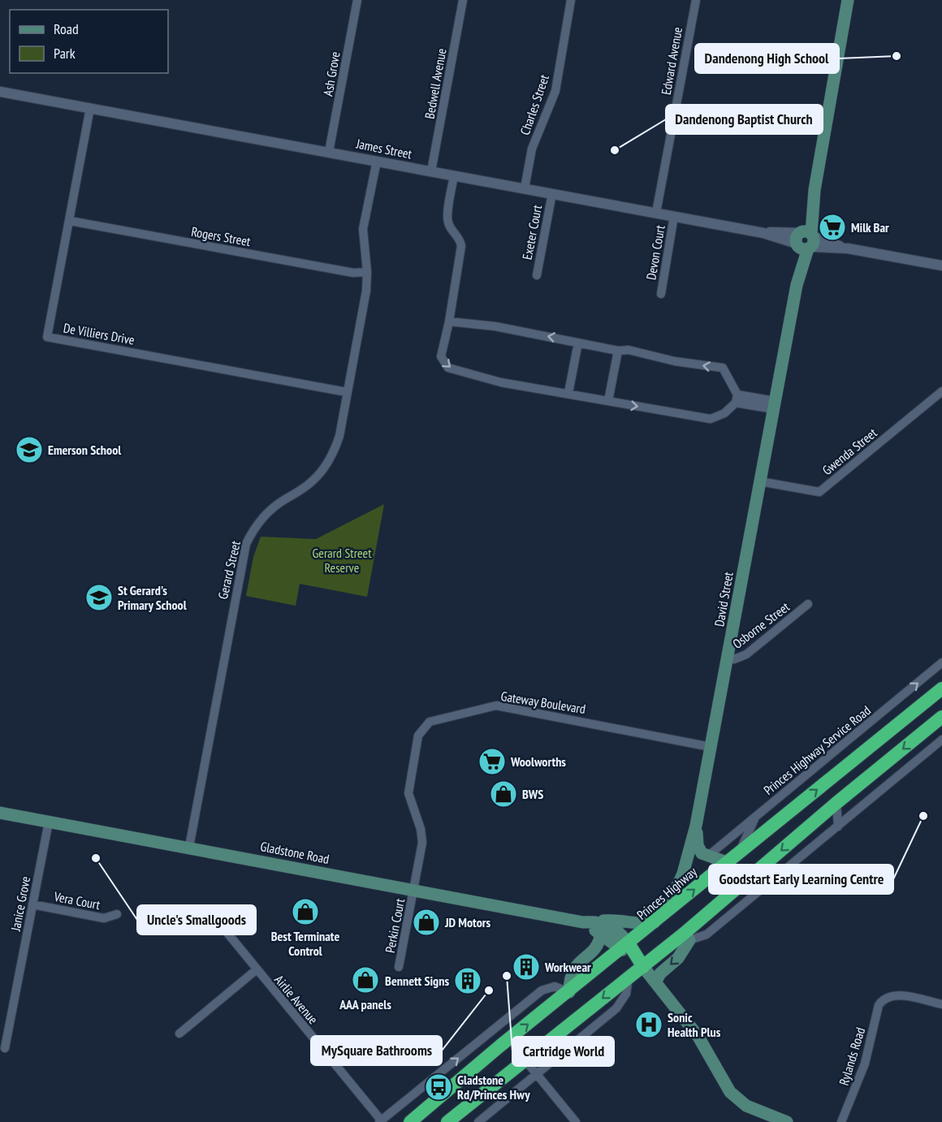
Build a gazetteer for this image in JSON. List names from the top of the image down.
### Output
{
  "streets": {
    "highway": ["Princes Highway"],
    "main road": ["David Street", "Gladstone Road"],
    "street": [
      "Edward Avenue",
      "Ash Grove",
      "Bedwell Avenue",
      "Charles Street",
      "James Street",
      "Exeter Court",
      "Rogers Street",
      "Devon Court",
      "De Villiers Drive",
      "Gwenda Street",
      "Gerard Street",
      "Osborne Street",
      "Gateway Boulevard",
      "Princes Highway Service Road",
      "Vera Court",
      "Janice Grove",
      "Perkin Court",
      "Airlie Avenue",
      "Rylands Road"
    ]
  },
  "crossings": [
    ["Edward Avenue", "James Street"],
    ["Ash Grove", "James Street"],
    ["Bedwell Avenue", "James Street"],
    ["Charles Street", "James Street"],
    ["James Street", "Exeter Court"],
    ["James Street", "Devon Court"],
    ["James Street", "De Villiers Drive"],
    ["James Street", "Gerard Street"],
    ["James Street", "David Street"],
    ["Rogers Street", "De Villiers Drive"],
    ["Rogers Street", "Gerard Street"],
    ["De Villiers Drive", "Gerard Street"],
    ["Gwenda Street", "David Street"],
    ["Gerard Street", "Gladstone Road"],
    ["David Street", "Osborne Street"],
    ["David Street", "Gateway Boulevard"],
    ["David Street", "Princes Highway"],
    ["Gateway Boulevard", "Gladstone Road"],
    ["Gateway Boulevard", "Perkin Court"],
    ["Gladstone Road", "Princes Highway"],
    ["Gladstone Road", "Janice Grove"],
    ["Gladstone Road", "Perkin Court"],
    ["Vera Court", "Janice Grove"]
  ],
  "parks": ["Gerard Street Reserve"],
  "places": {
    "other": [
      "Dandenong High School",
      "Dandenong Baptist Church",
      "Goodstart Early Learning Centre",
      "Uncle's Smallgoods",
      "Cartridge World",
      "MySquare Bathrooms"
    ],
    "supermarket": ["Milk Bar", "Woolworths"],
    "school or university": ["Emerson School", "St Gerard's Primary School"],
    "shop": [
      "BWS",
      "Best Terminate Control",
      "JD Motors",
      "AAA panels"
    ],
    "building": ["Workwear", "Bennett Signs"],
    "hospital": ["Sonic Health Plus"],
    "bus stop": ["Gladstone Rd/Princes Hwy"]
  },
  "legend": ["Road", "Park"]
}
